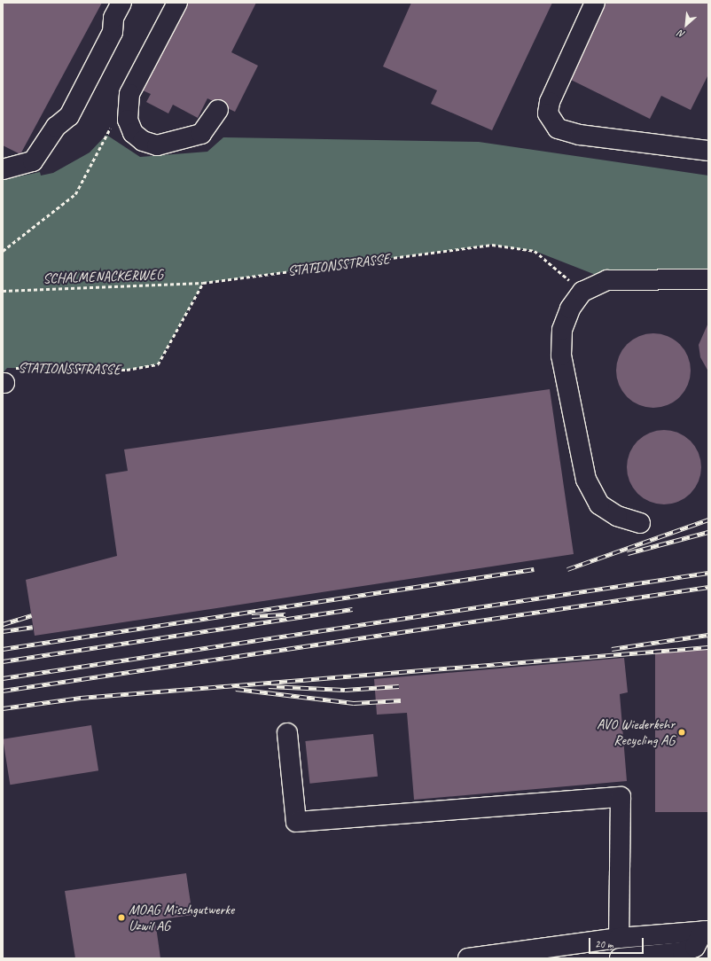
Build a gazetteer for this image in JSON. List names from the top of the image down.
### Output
{
  "streets": {
    "path": ["STATIONSSTRASSE", "SCHALMENACKERWEG"]
  },
  "crossings": [
    ["STATIONSSTRASSE", "SCHALMENACKERWEG"]
  ],
  "places": ["AVO Wiederkehr Recycling AG", "MOAG Mischgutwerke Uzwil AG"],
  "scale_bar": "20 m",
  "north": "bottom left"
}
